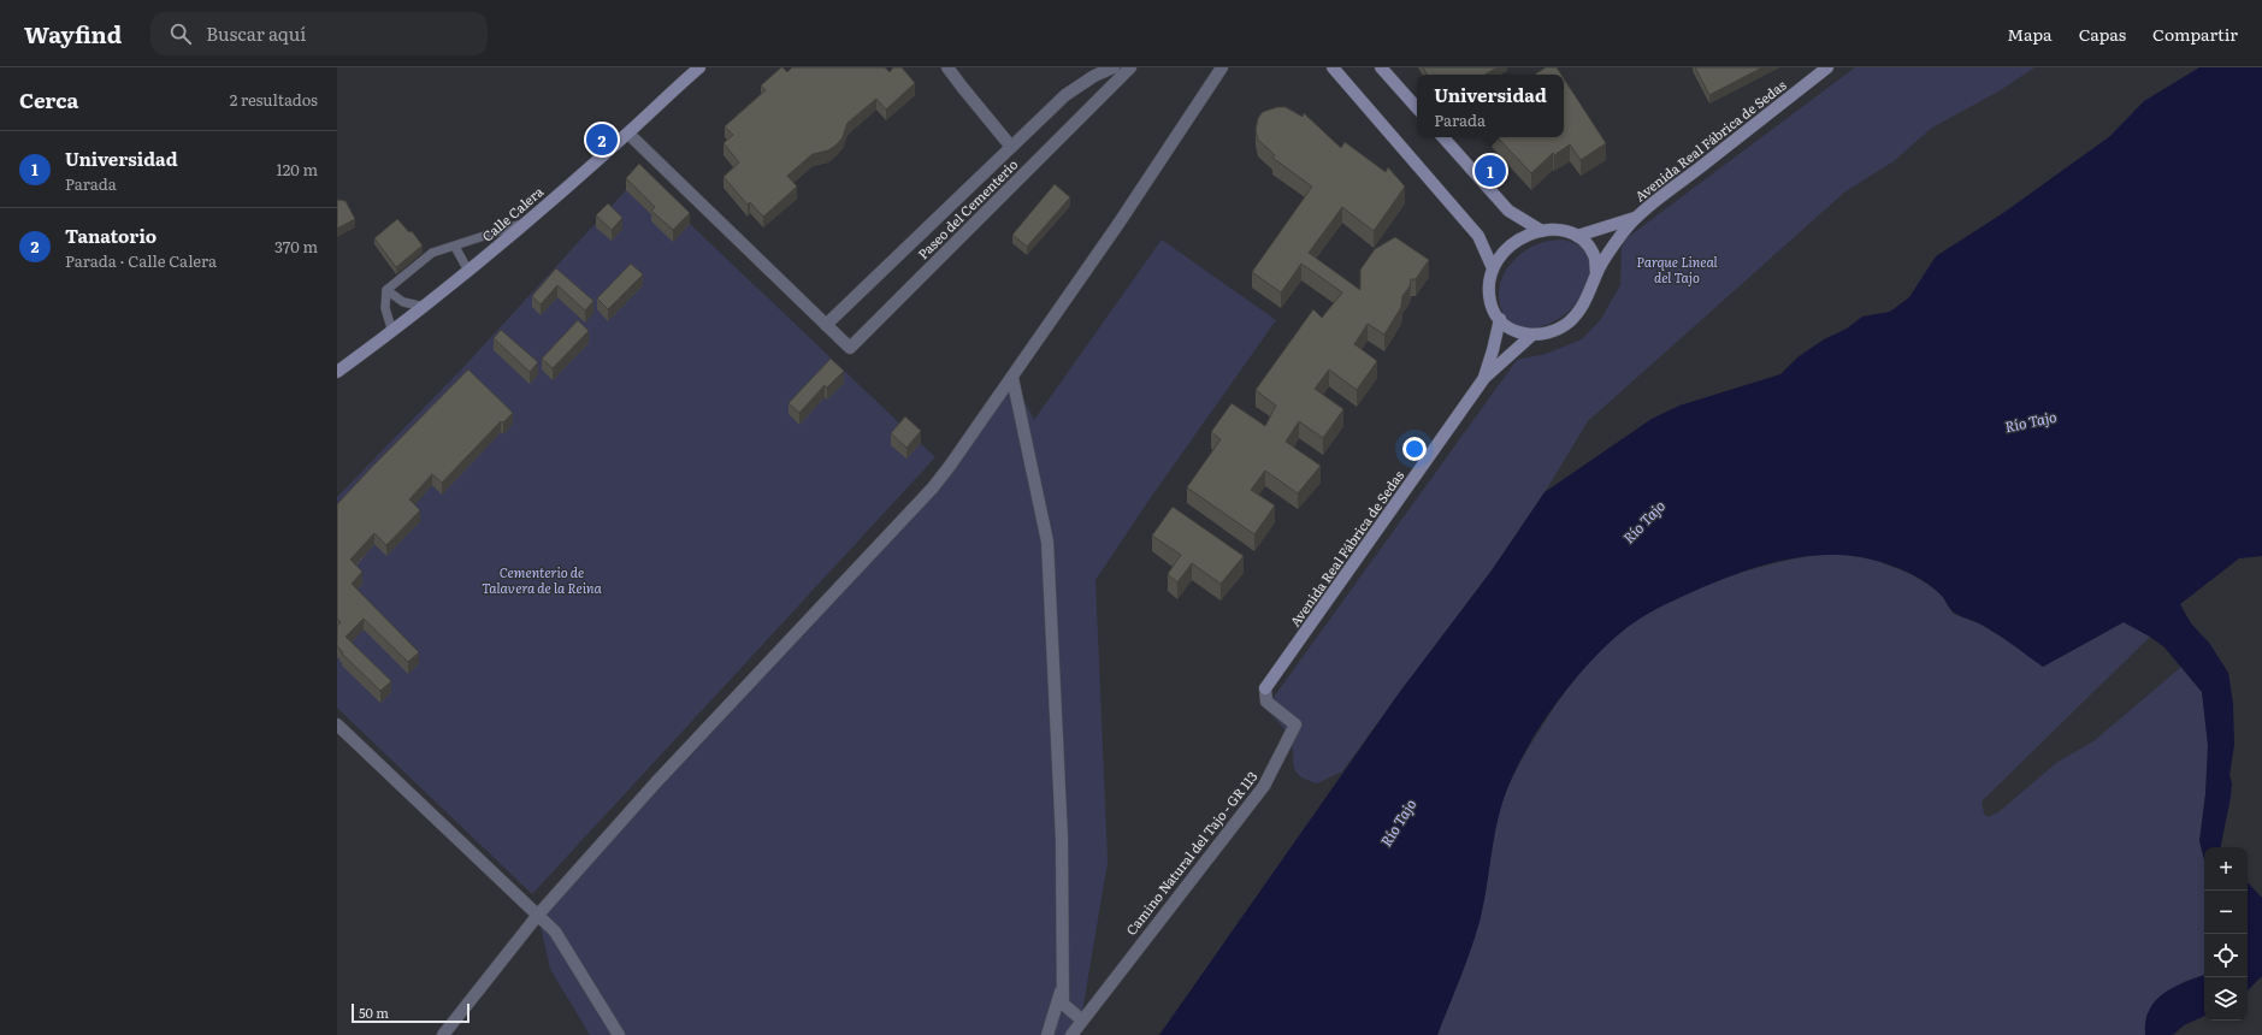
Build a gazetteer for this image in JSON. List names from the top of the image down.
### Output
{
  "streets": {
    "street": [
      "Avenida Real Fábrica de Sedas",
      "Paseo del Cementerio",
      "Calle Calera",
      "Camino Natural del Tajo - GR 113"
    ]
  },
  "crossings": [
    ["Avenida Real Fábrica de Sedas", "Camino Natural del Tajo - GR 113"],
    ["Paseo del Cementerio", "Calle Calera"]
  ],
  "water": ["Río Tajo"],
  "parks": ["Parque Lineal del Tajo", "Cementerio de Talavera de la Reina"],
  "scale_bar": "50 m",
  "page": {
    "header": "Wayfind",
    "search": "Buscar aquí",
    "nav": ["Mapa", "Capas", "Compartir"],
    "heading": ["Cerca", "2 resultados"],
    "popup": ["Universidad", "Parada"],
    "pins": ["2", "1"],
    "list": [
      {
        "mark": "1",
        "name": "Universidad",
        "note": "Parada",
        "value": "120 m"
      },
      {
        "mark": "2",
        "name": "Tanatorio",
        "note": "Parada · Calle Calera",
        "value": "370 m"
      }
    ],
    "map_buttons": ["+", "−"],
    "scale": "50 m"
  }
}
